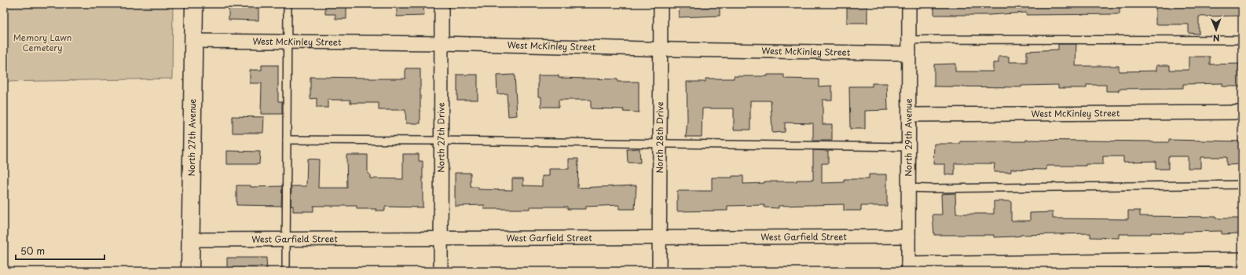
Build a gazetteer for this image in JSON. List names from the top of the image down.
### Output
{
  "streets": {
    "main road": ["North 27th Avenue"],
    "street": [
      "West McKinley Street",
      "North 27th Drive",
      "North 28th Drive",
      "North 29th Avenue",
      "West Garfield Street"
    ]
  },
  "crossings": [
    ["West McKinley Street", "North 27th Avenue"],
    ["West McKinley Street", "North 27th Drive"],
    ["West McKinley Street", "North 28th Drive"],
    ["West McKinley Street", "North 29th Avenue"],
    ["North 27th Avenue", "West Garfield Street"],
    ["North 27th Drive", "West Garfield Street"],
    ["North 28th Drive", "West Garfield Street"],
    ["North 29th Avenue", "West Garfield Street"]
  ],
  "parks": ["Memory Lawn Cemetery"],
  "scale_bar": "50 m",
  "north": "bottom"
}
